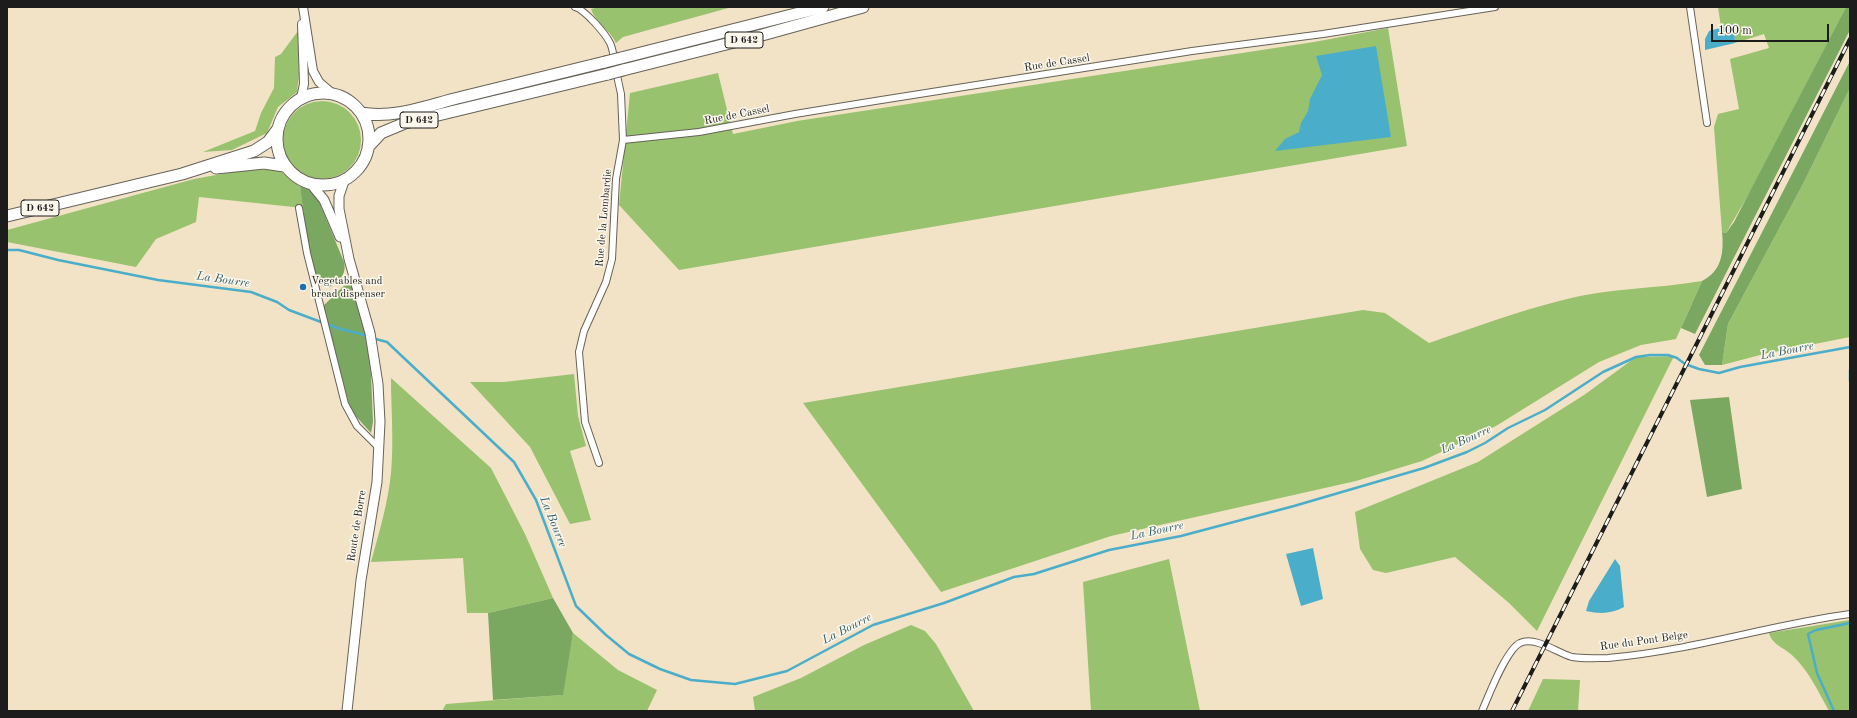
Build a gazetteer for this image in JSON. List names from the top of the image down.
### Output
{
  "streets": {
    "highway": ["D 642"],
    "main road": ["Route de Borre"],
    "street": ["Rue de Cassel", "Rue de la Lombardie", "Rue du Pont Belge"]
  },
  "crossings": [
    ["Rue de Cassel", "Rue de la Lombardie"]
  ],
  "water": ["La Bourre"],
  "places": ["Vegetables and bread dispenser"],
  "scale_bar": "100 m"
}
